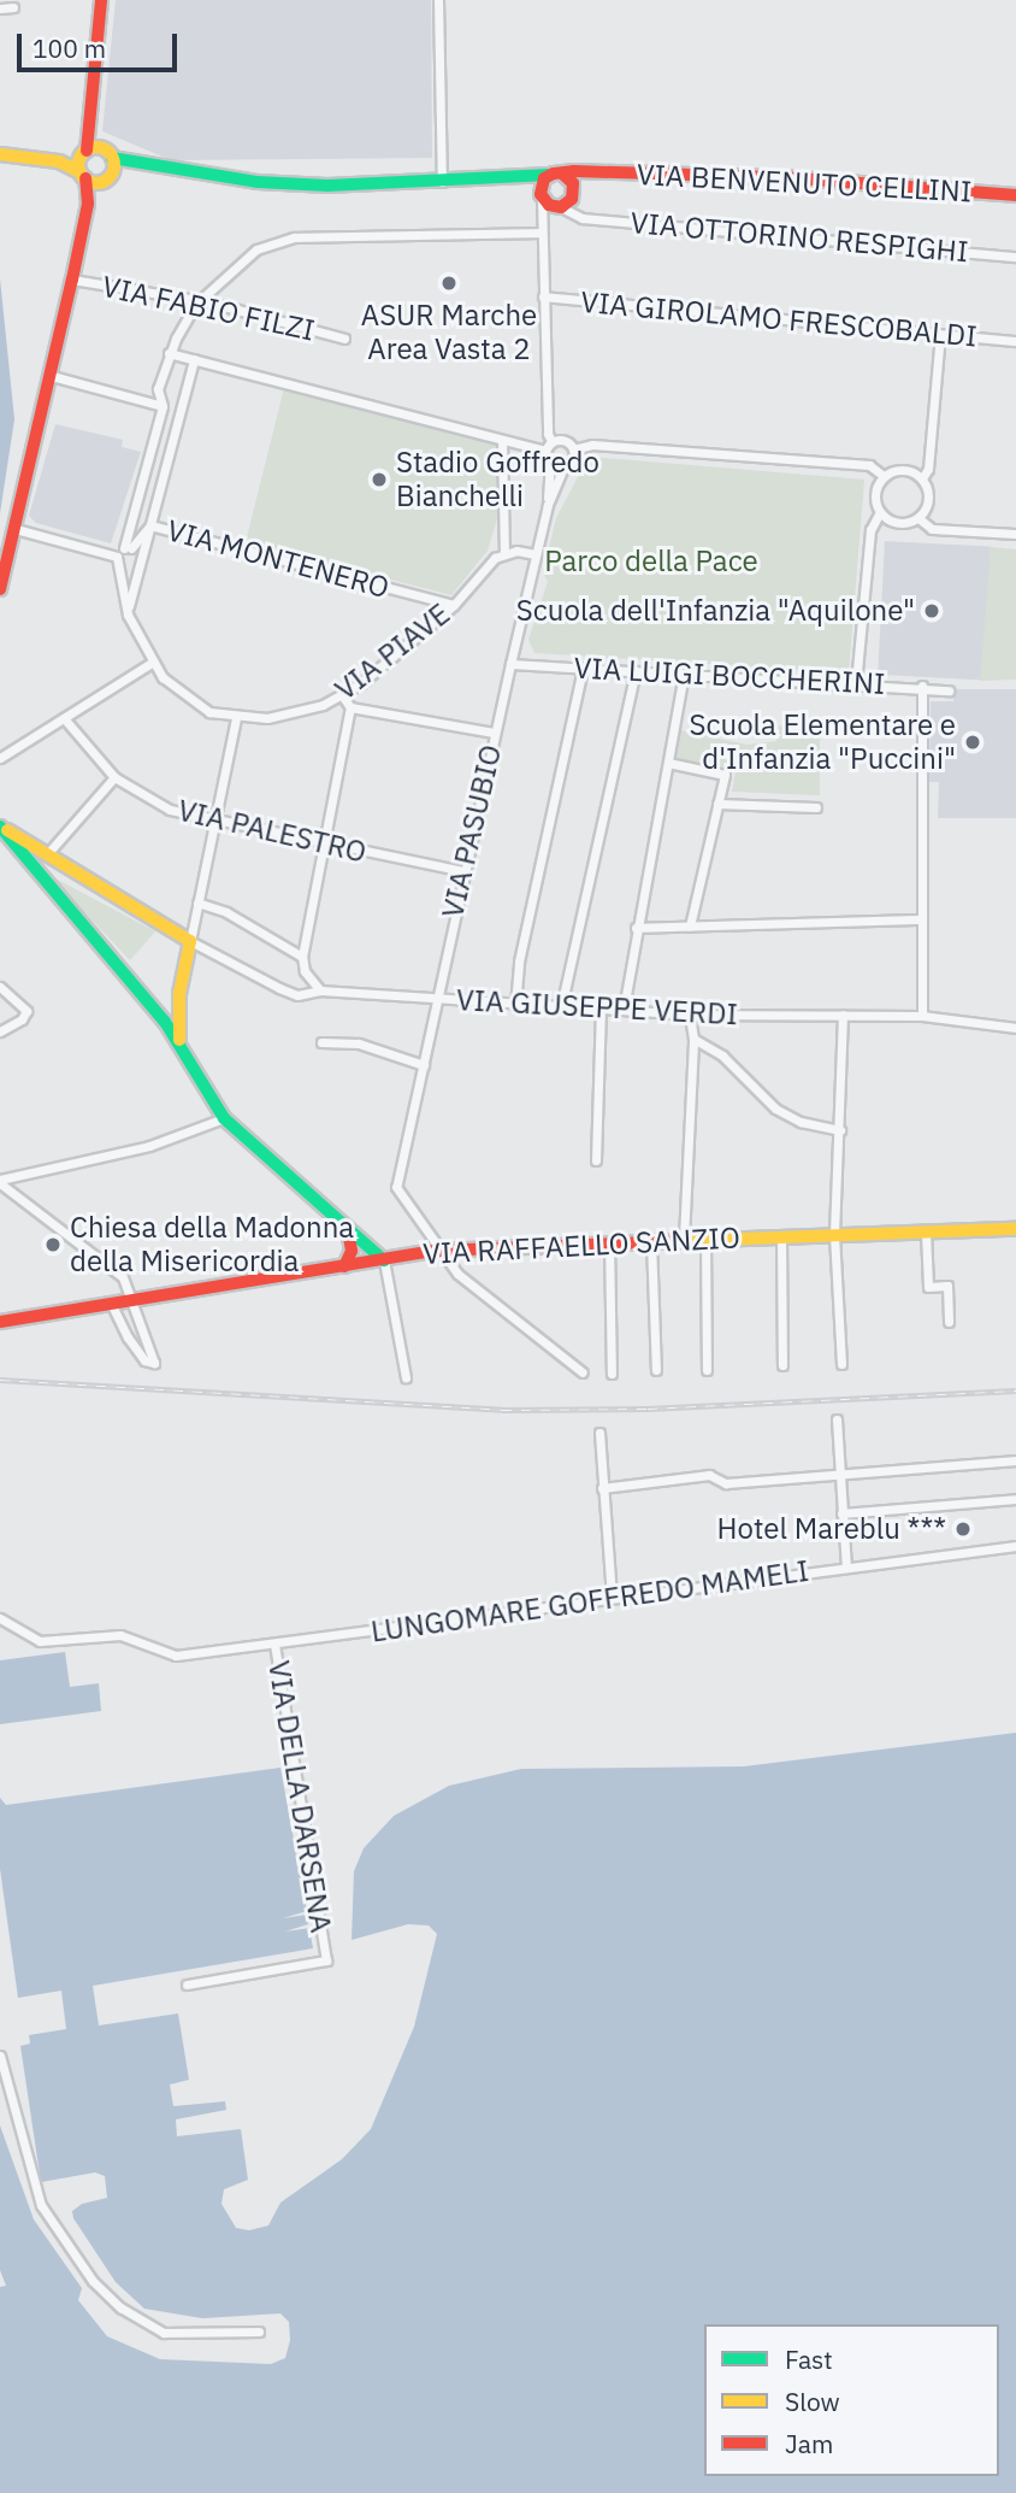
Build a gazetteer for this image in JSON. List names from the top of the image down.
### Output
{
  "streets": {
    "street": [
      "VIA BENVENUTO CELLINI",
      "VIA OTTORINO RESPIGHI",
      "VIA FABIO FILZI",
      "VIA GIROLAMO FRESCOBALDI",
      "VIA MONTENERO",
      "VIA PIAVE",
      "VIA LUIGI BOCCHERINI",
      "VIA PALESTRO",
      "VIA PASUBIO",
      "VIA GIUSEPPE VERDI",
      "VIA RAFFAELLO SANZIO",
      "LUNGOMARE GOFFREDO MAMELI",
      "VIA DELLA DARSENA"
    ]
  },
  "crossings": [
    ["VIA MONTENERO", "VIA PIAVE"],
    ["VIA LUIGI BOCCHERINI", "VIA PASUBIO"],
    ["VIA PALESTRO", "VIA PASUBIO"],
    ["VIA PASUBIO", "VIA GIUSEPPE VERDI"],
    ["VIA PASUBIO", "VIA RAFFAELLO SANZIO"],
    ["LUNGOMARE GOFFREDO MAMELI", "VIA DELLA DARSENA"]
  ],
  "parks": ["Parco della Pace"],
  "places": [
    "ASUR Marche Area Vasta 2",
    "Stadio Goffredo Bianchelli",
    "Scuola dell'Infanzia \"Aquilone\"",
    "Scuola Elementare e d'Infanzia \"Puccini\"",
    "Chiesa della Madonna della Misericordia",
    "Hotel Mareblu ***"
  ],
  "legend": ["Fast", "Slow", "Jam"],
  "scale_bar": "100 m"
}
